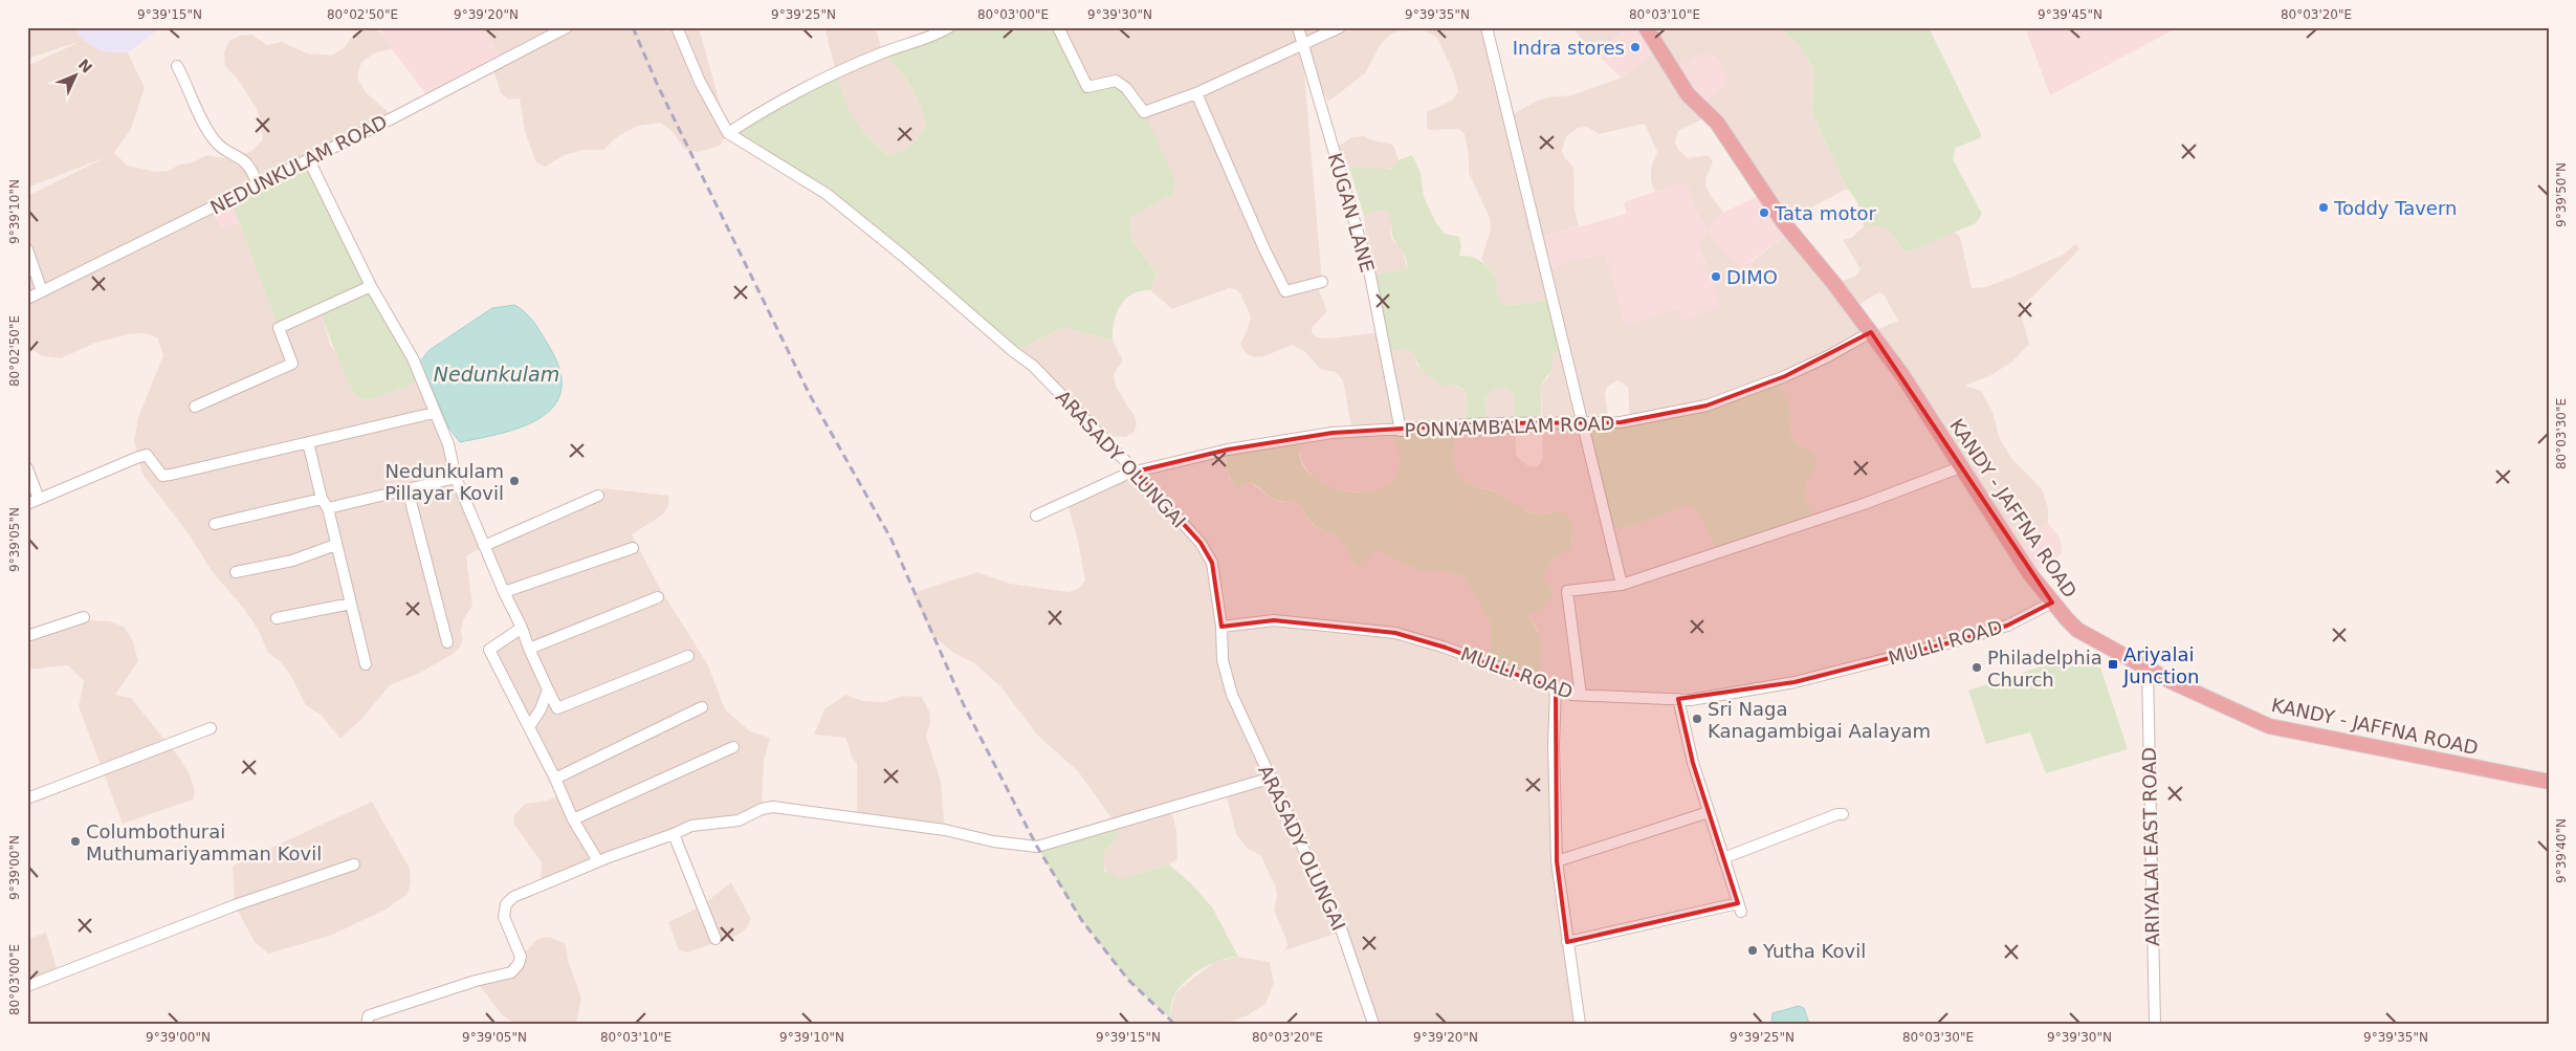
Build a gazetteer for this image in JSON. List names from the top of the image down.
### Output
{
  "streets": {
    "highway": ["KANDY - JAFFNA ROAD"],
    "street": [
      "NEDUNKULAM ROAD",
      "KUGAN LANE",
      "PONNAMBALAM ROAD",
      "ARASADY OLUNGAI",
      "MULLI ROAD",
      "ARIYALAI EAST ROAD"
    ]
  },
  "crossings": [
    ["KUGAN LANE", "PONNAMBALAM ROAD"],
    ["PONNAMBALAM ROAD", "ARASADY OLUNGAI"],
    ["PONNAMBALAM ROAD", "KANDY - JAFFNA ROAD"],
    ["ARASADY OLUNGAI", "MULLI ROAD"],
    ["KANDY - JAFFNA ROAD", "MULLI ROAD"],
    ["KANDY - JAFFNA ROAD", "ARIYALAI EAST ROAD"]
  ],
  "water": ["Nedunkulam"],
  "places": {
    "other": [
      "Indra stores",
      "Toddy Tavern",
      "Tata motor",
      "DIMO",
      "Nedunkulam Pillayar Kovil",
      "Philadelphia Church",
      "Sri Naga Kanagambigai Aalayam",
      "Columbothurai Muthumariyamman Kovil",
      "Yutha Kovil"
    ],
    "transit": ["Ariyalai Junction"]
  },
  "north": "top right",
  "coordinates": [
    "9°39'15\"N",
    "80°02'50\"E",
    "9°39'20\"N",
    "9°39'25\"N",
    "80°03'00\"E",
    "9°39'30\"N",
    "9°39'35\"N",
    "80°03'10\"E",
    "9°39'45\"N",
    "80°03'20\"E",
    "9°39'50\"N",
    "9°39'10\"N",
    "80°03'30\"E",
    "9°39'05\"N",
    "9°39'40\"N",
    "9°39'00\"N"
  ]
}
